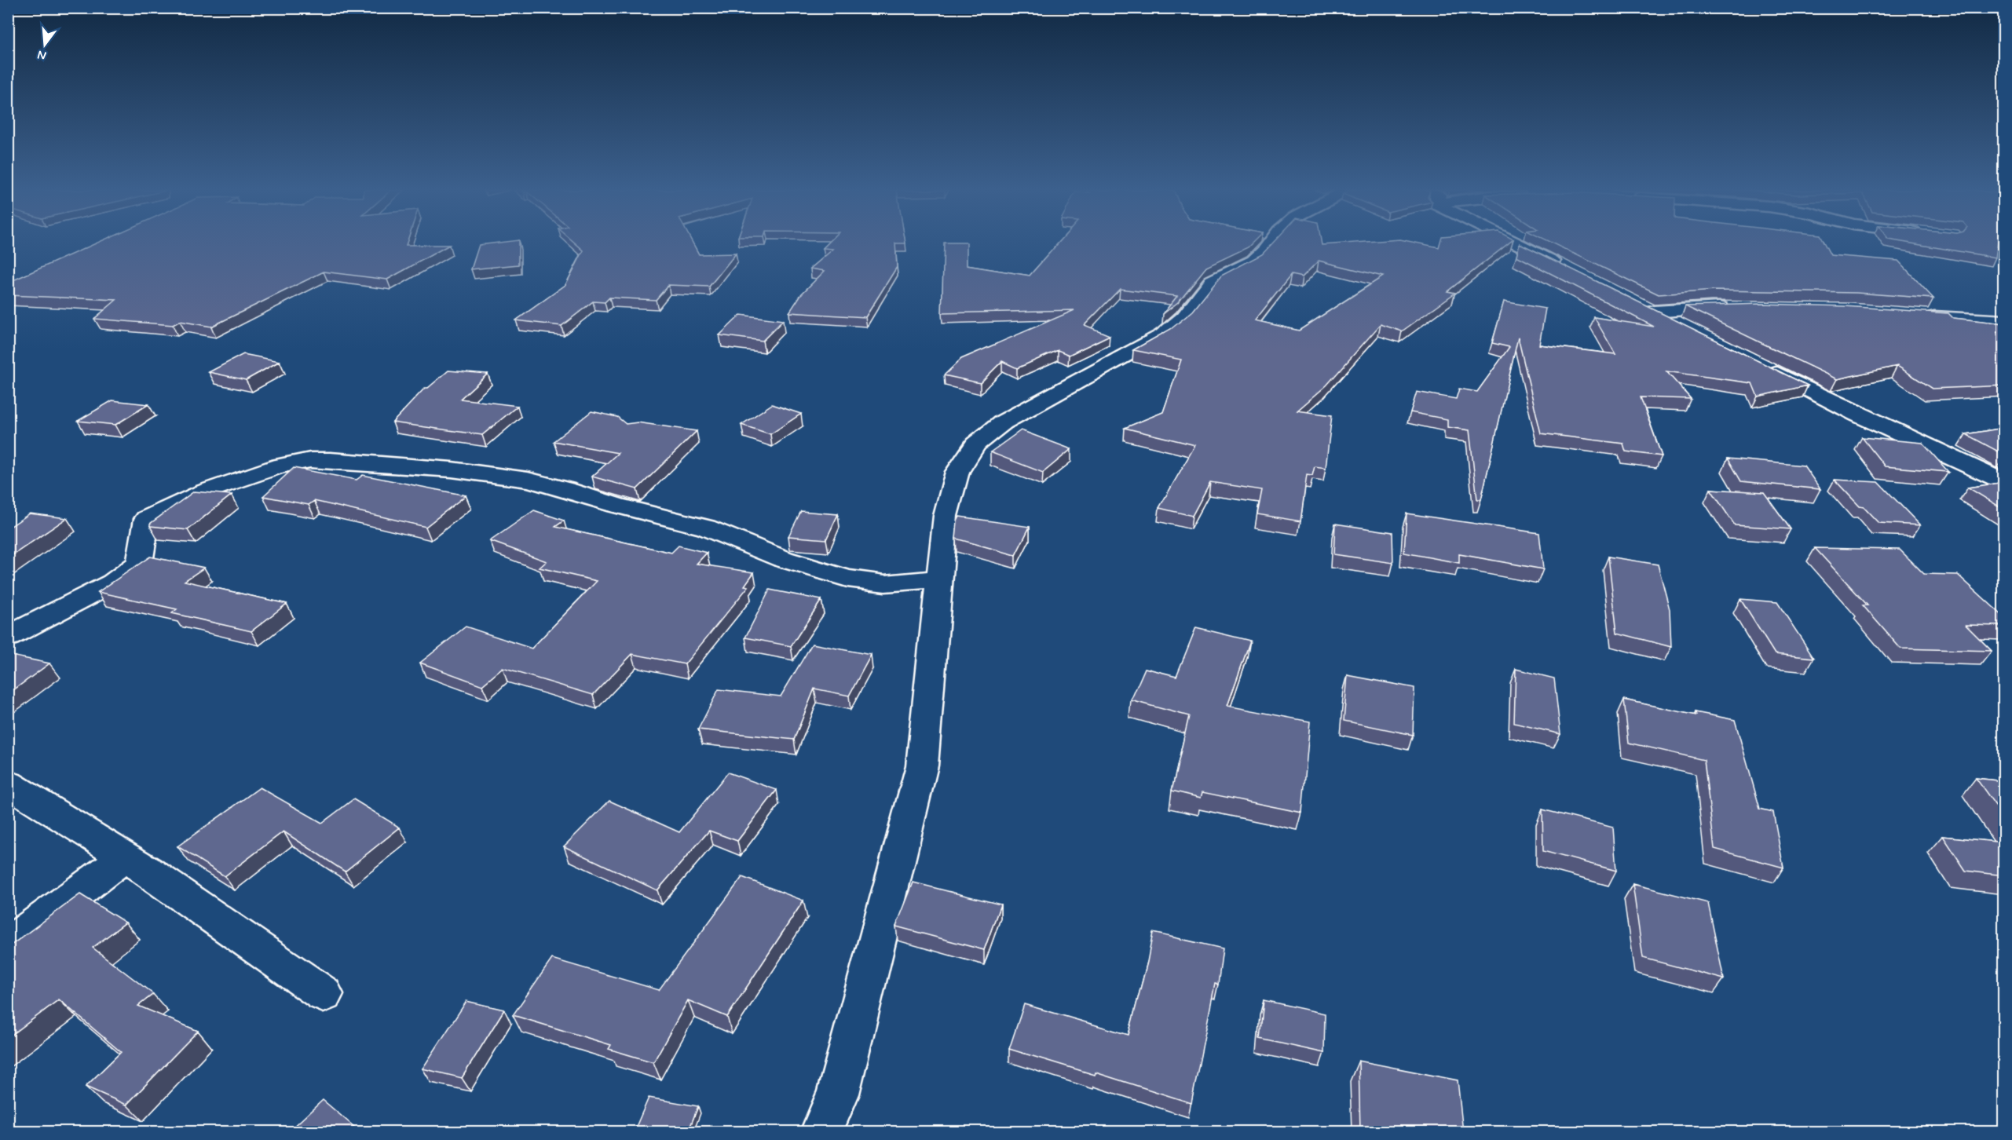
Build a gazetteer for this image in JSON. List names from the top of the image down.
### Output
{
  "north": "bottom"
}
